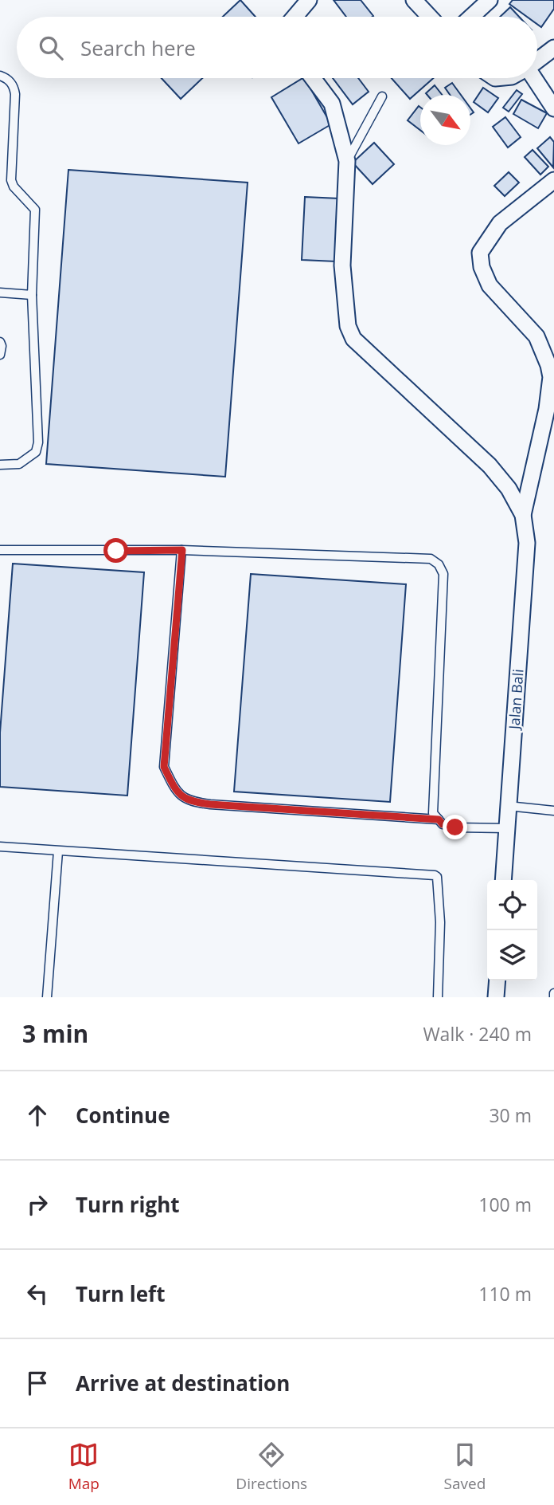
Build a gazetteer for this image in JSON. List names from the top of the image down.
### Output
{
  "streets": {
    "street": ["Jalan Bali"]
  },
  "north": "bottom right",
  "page": {
    "search": "Search here",
    "heading": ["3 min", "Walk · 240 m"],
    "list": [
      ["Continue", "30 m"],
      ["Turn right", "100 m"],
      ["Turn left", "110 m"],
      "Arrive at destination"
    ],
    "nav": ["Map", "Directions", "Saved"]
  }
}
